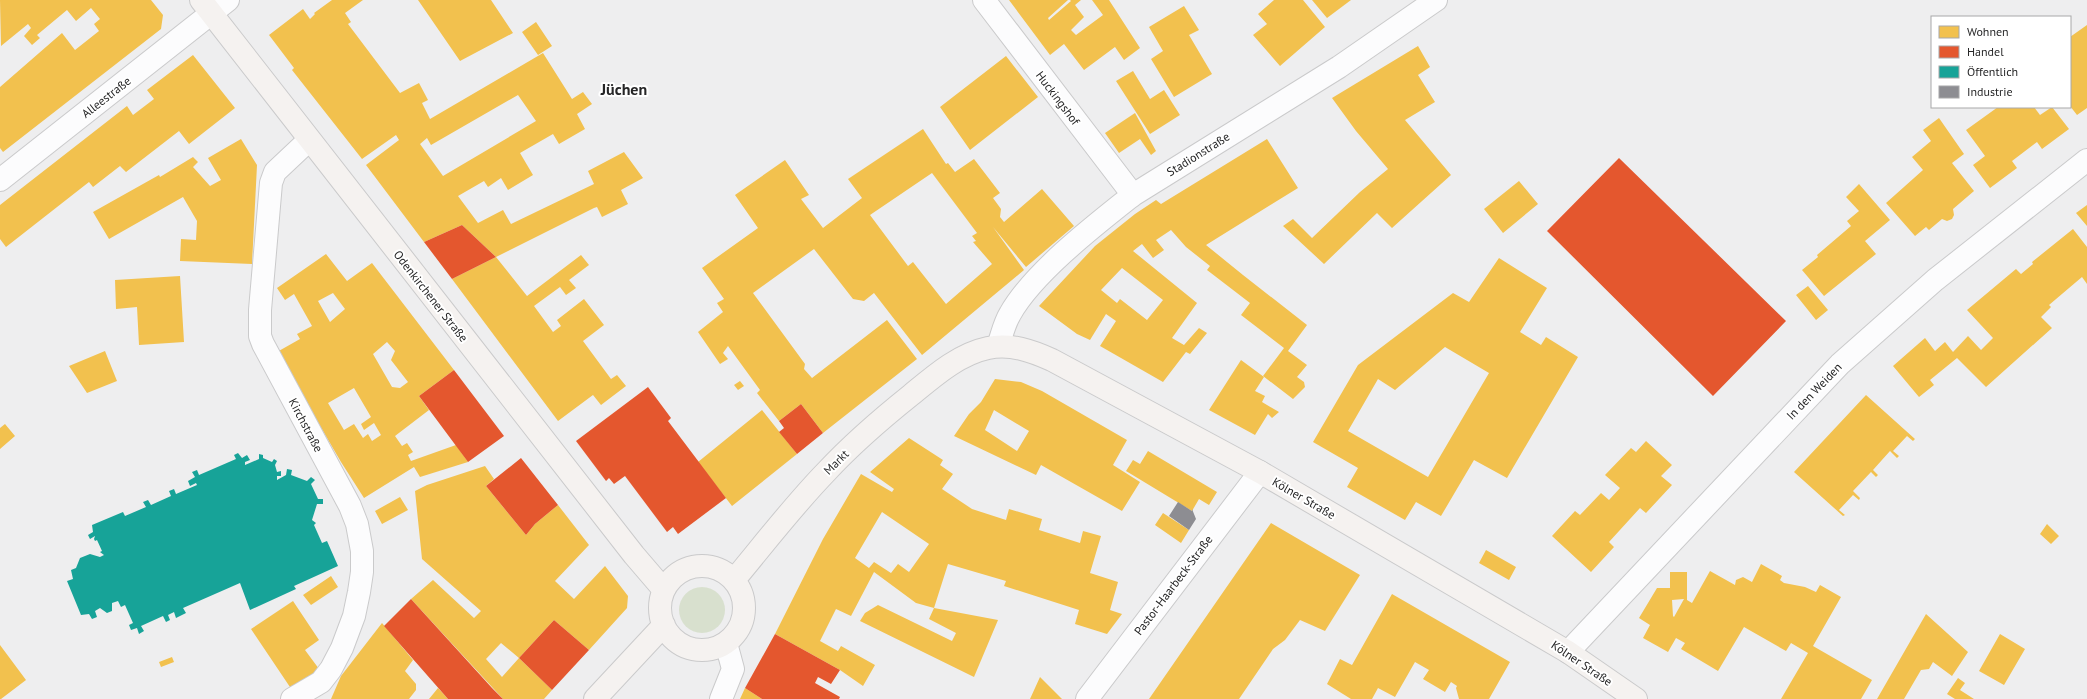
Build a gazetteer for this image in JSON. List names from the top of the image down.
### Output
{
  "streets": {
    "main road": ["Odenkirchener Straße", "Markt", "Kölner Straße"],
    "street": [
      "Alleestraße",
      "Huckingshof",
      "Stadionstraße",
      "In den Weiden",
      "Kirchstraße",
      "Pastor-Haarbeck-Straße"
    ]
  },
  "crossings": [
    ["Alleestraße", "Odenkirchener Straße"],
    ["Huckingshof", "Stadionstraße"],
    ["Stadionstraße", "Kölner Straße"],
    ["Odenkirchener Straße", "Kirchstraße"],
    ["Odenkirchener Straße", "Markt"],
    ["In den Weiden", "Kölner Straße"],
    ["Markt", "Kölner Straße"],
    ["Kölner Straße", "Pastor-Haarbeck-Straße"]
  ],
  "districts": ["Jüchen"],
  "legend": [
    "Wohnen",
    "Handel",
    "Öffentlich",
    "Industrie"
  ]
}
